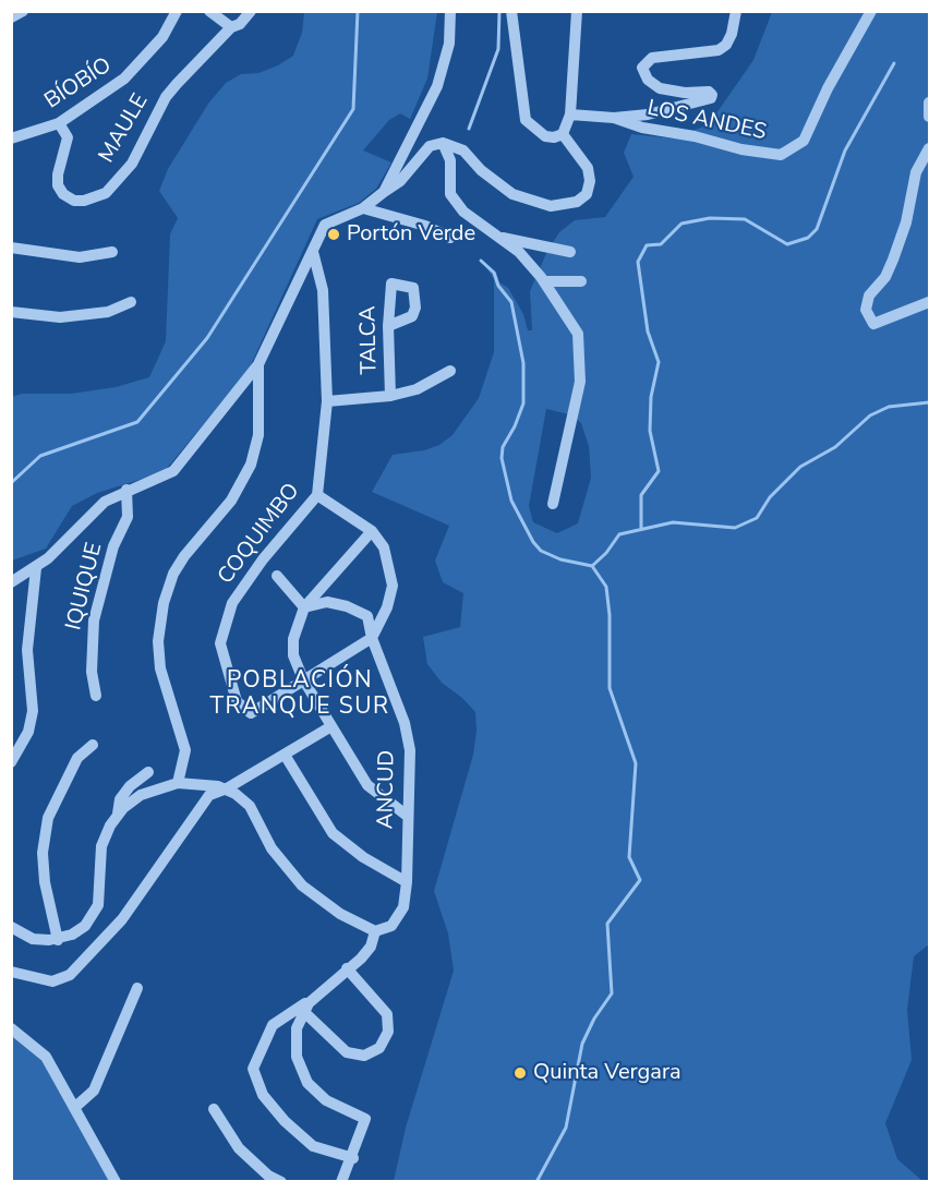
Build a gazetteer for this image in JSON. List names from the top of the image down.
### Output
{
  "streets": {
    "street": [
      "BÍOBÍO",
      "LOS ANDES",
      "MAULE",
      "TALCA",
      "COQUIMBO",
      "IQUIQUE",
      "ANCUD"
    ]
  },
  "crossings": [
    ["BÍOBÍO", "MAULE"]
  ],
  "districts": ["POBLACIÓN TRANQUE SUR"],
  "places": ["Portón Verde", "Quinta Vergara"]
}
